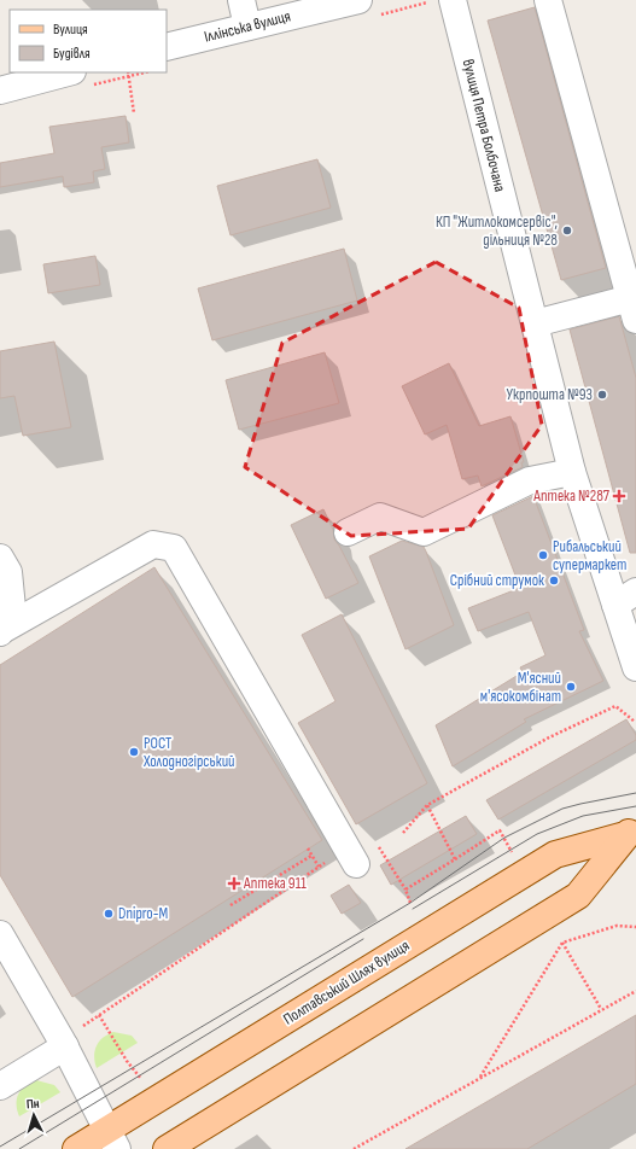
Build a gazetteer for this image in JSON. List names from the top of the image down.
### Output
{
  "streets": {
    "main road": ["Полтавський Шлях вулиця"],
    "street": ["Іллінська вулиця", "вулиця Петра Болбочана"]
  },
  "places": {
    "other": [
      "КП \"Житлокомсервіс\", дільниця №28",
      "Укрпошта №93",
      "Рибальський супермаркет",
      "Срібний струмок",
      "М'ясний м'ясокомбінат",
      "РОСТ Холодногірський",
      "Dnipro-M"
    ],
    "health": ["Аптека №287", "Аптека 911"]
  },
  "legend": ["Вулиця", "Будівля"],
  "north": "top"
}
